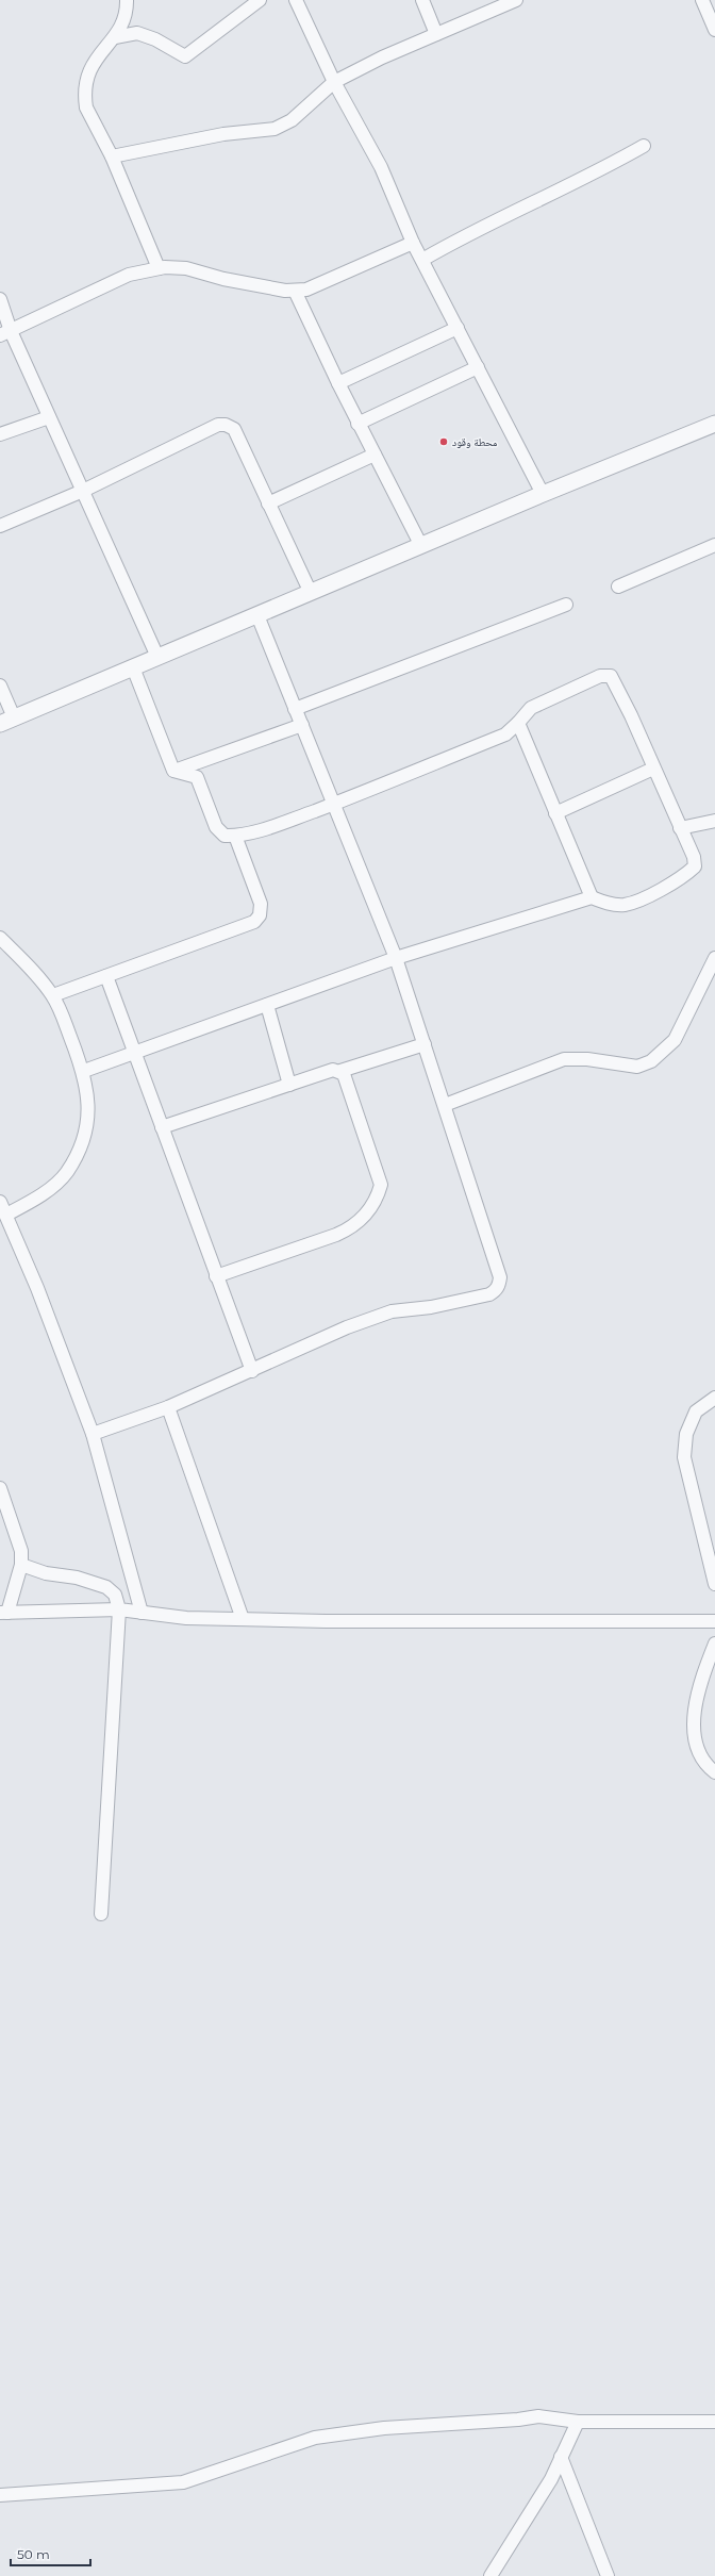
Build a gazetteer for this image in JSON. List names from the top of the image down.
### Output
{
  "places": ["محطة وقود"],
  "scale_bar": "50 m"
}
